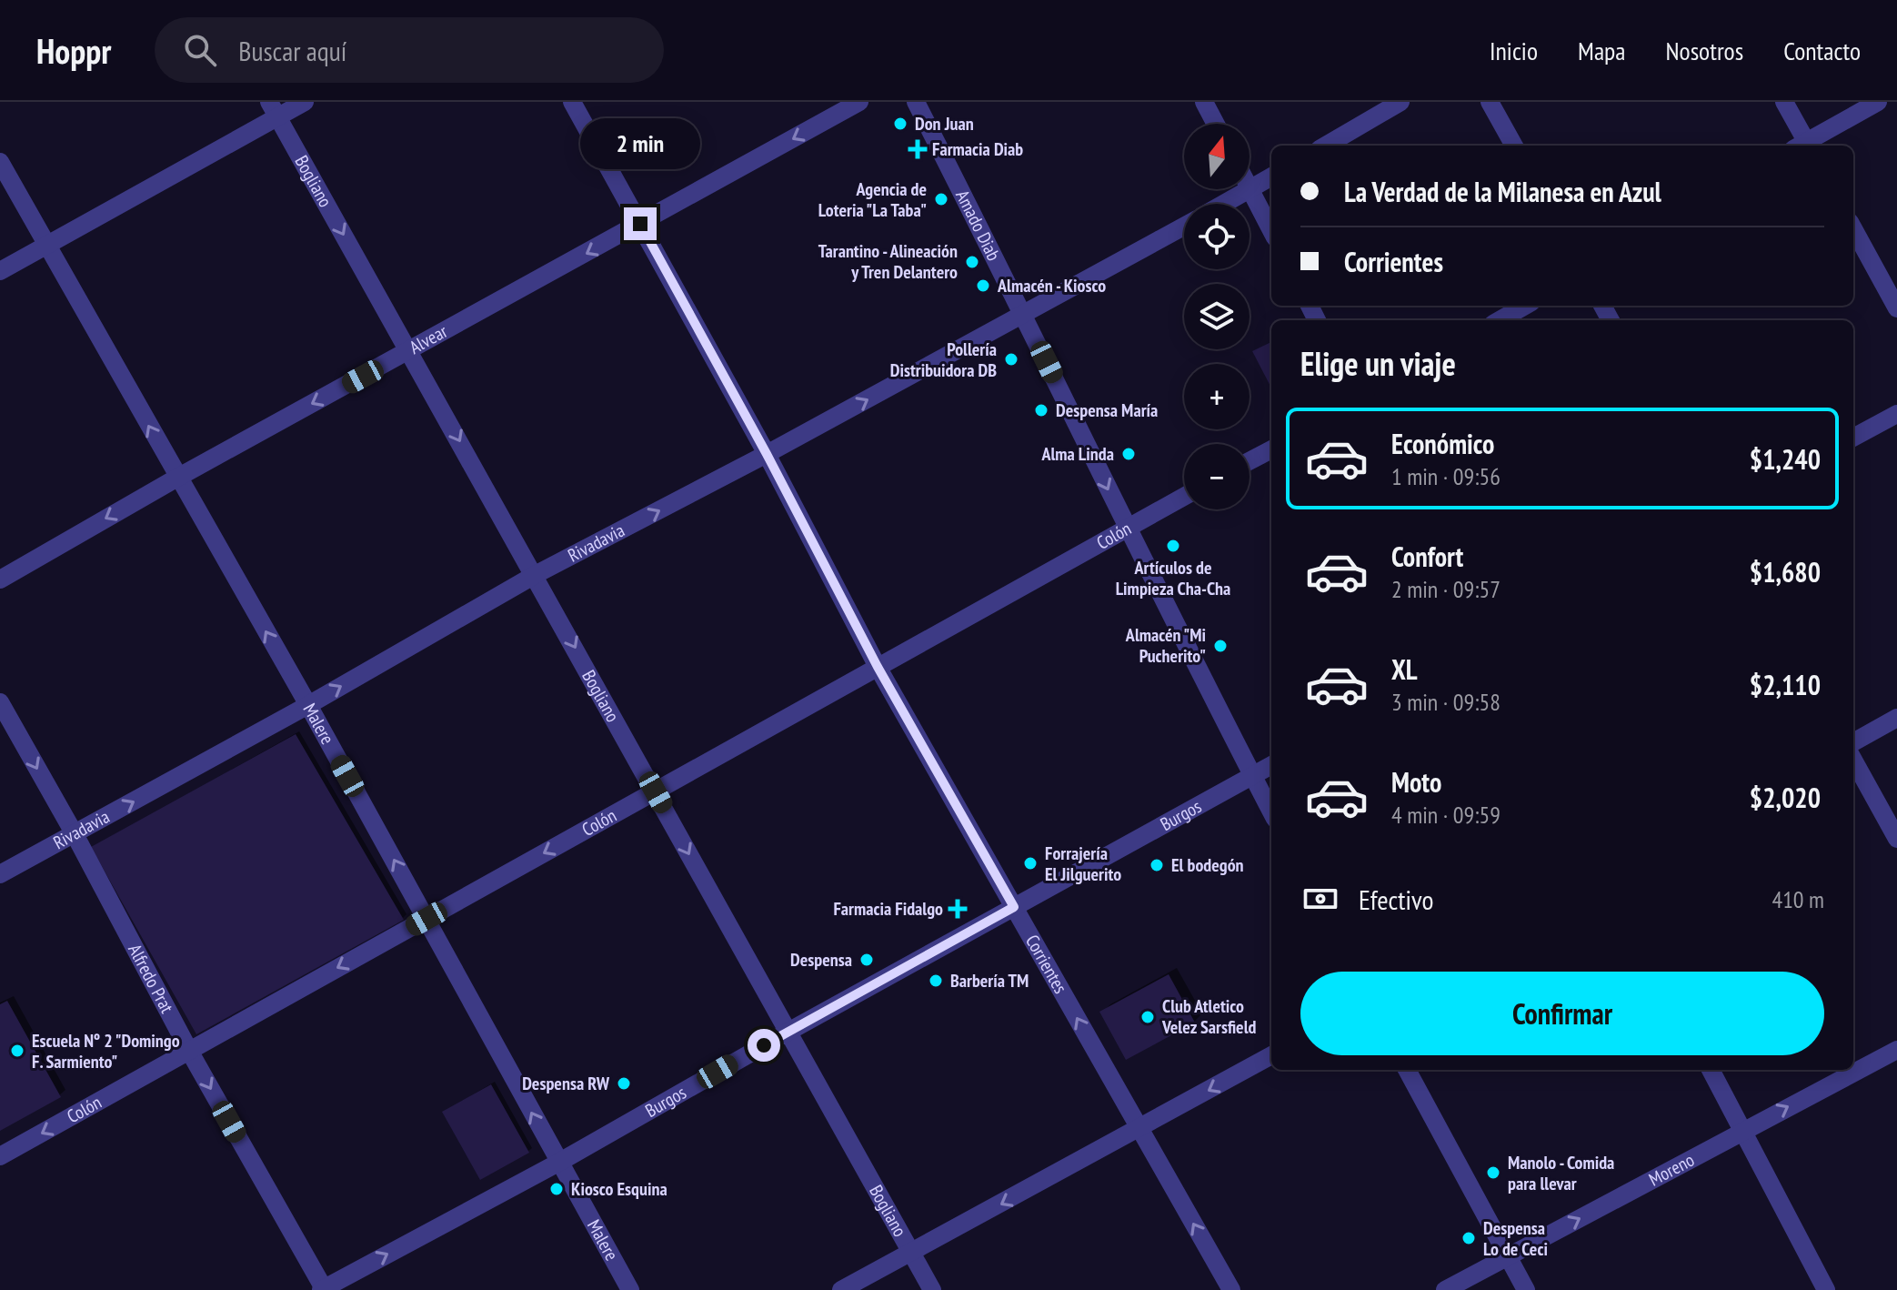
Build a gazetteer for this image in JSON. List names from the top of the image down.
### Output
{
  "streets": {
    "street": [
      "Bogliano",
      "Amado Diab",
      "Alvear",
      "Colón",
      "Rivadavia",
      "Malere",
      "Burgos",
      "Corrientes",
      "Alfredo Prat",
      "Moreno"
    ]
  },
  "crossings": [
    ["Bogliano", "Alvear"],
    ["Bogliano", "Colón"],
    ["Bogliano", "Rivadavia"],
    ["Bogliano", "Burgos"],
    ["Amado Diab", "Colón"],
    ["Amado Diab", "Rivadavia"],
    ["Amado Diab", "Burgos"],
    ["Alvear", "Malere"],
    ["Alvear", "Corrientes"],
    ["Colón", "Malere"],
    ["Colón", "Corrientes"],
    ["Colón", "Alfredo Prat"],
    ["Rivadavia", "Malere"],
    ["Rivadavia", "Corrientes"],
    ["Rivadavia", "Alfredo Prat"],
    ["Malere", "Burgos"],
    ["Burgos", "Corrientes"],
    ["Burgos", "Alfredo Prat"]
  ],
  "one_way": [
    "Bogliano",
    "Alvear",
    "Colón",
    "Rivadavia",
    "Malere",
    "Alfredo Prat",
    "Moreno"
  ],
  "places": {
    "other": [
      "Don Juan",
      "Agencia de Loteria \"La Taba\"",
      "Tarantino - Alineación y Tren Delantero",
      "Almacén - Kiosco",
      "Pollería Distribuidora DB",
      "Despensa María",
      "Alma Linda",
      "Artículos de Limpieza Cha-Cha",
      "Almacén \"Mi Pucherito\"",
      "Forrajería El Jilguerito",
      "El bodegón",
      "Despensa",
      "Barbería TM",
      "Club Atletico Velez Sarsfield",
      "Escuela Nº 2 \"Domingo F. Sarmiento\"",
      "Despensa RW",
      "Manolo - Comida para llevar",
      "Kiosco Esquina",
      "Despensa Lo de Ceci"
    ],
    "health": ["Farmacia Diab", "Farmacia Fidalgo"]
  },
  "north": "top",
  "page": {
    "header": "Hoppr",
    "search": "Buscar aquí",
    "nav": [
      "Inicio",
      "Mapa",
      "Nosotros",
      "Contacto"
    ],
    "bubble": "2 min",
    "map_buttons": ["+", "−"],
    "banner": ["La Verdad de la Milanesa en Azul", "Corrientes"],
    "heading": "Elige un viaje",
    "list": [
      {
        "name": "Económico",
        "note": "1 min · 09:56",
        "value": "$1,240"
      },
      {
        "name": "Confort",
        "note": "2 min · 09:57",
        "value": "$1,680"
      },
      {
        "name": "XL",
        "note": "3 min · 09:58",
        "value": "$2,110"
      },
      {
        "name": "Moto",
        "note": "4 min · 09:59",
        "value": "$2,020"
      }
    ],
    "pay": ["Efectivo", "410 m"],
    "buttons": "Confirmar"
  }
}
